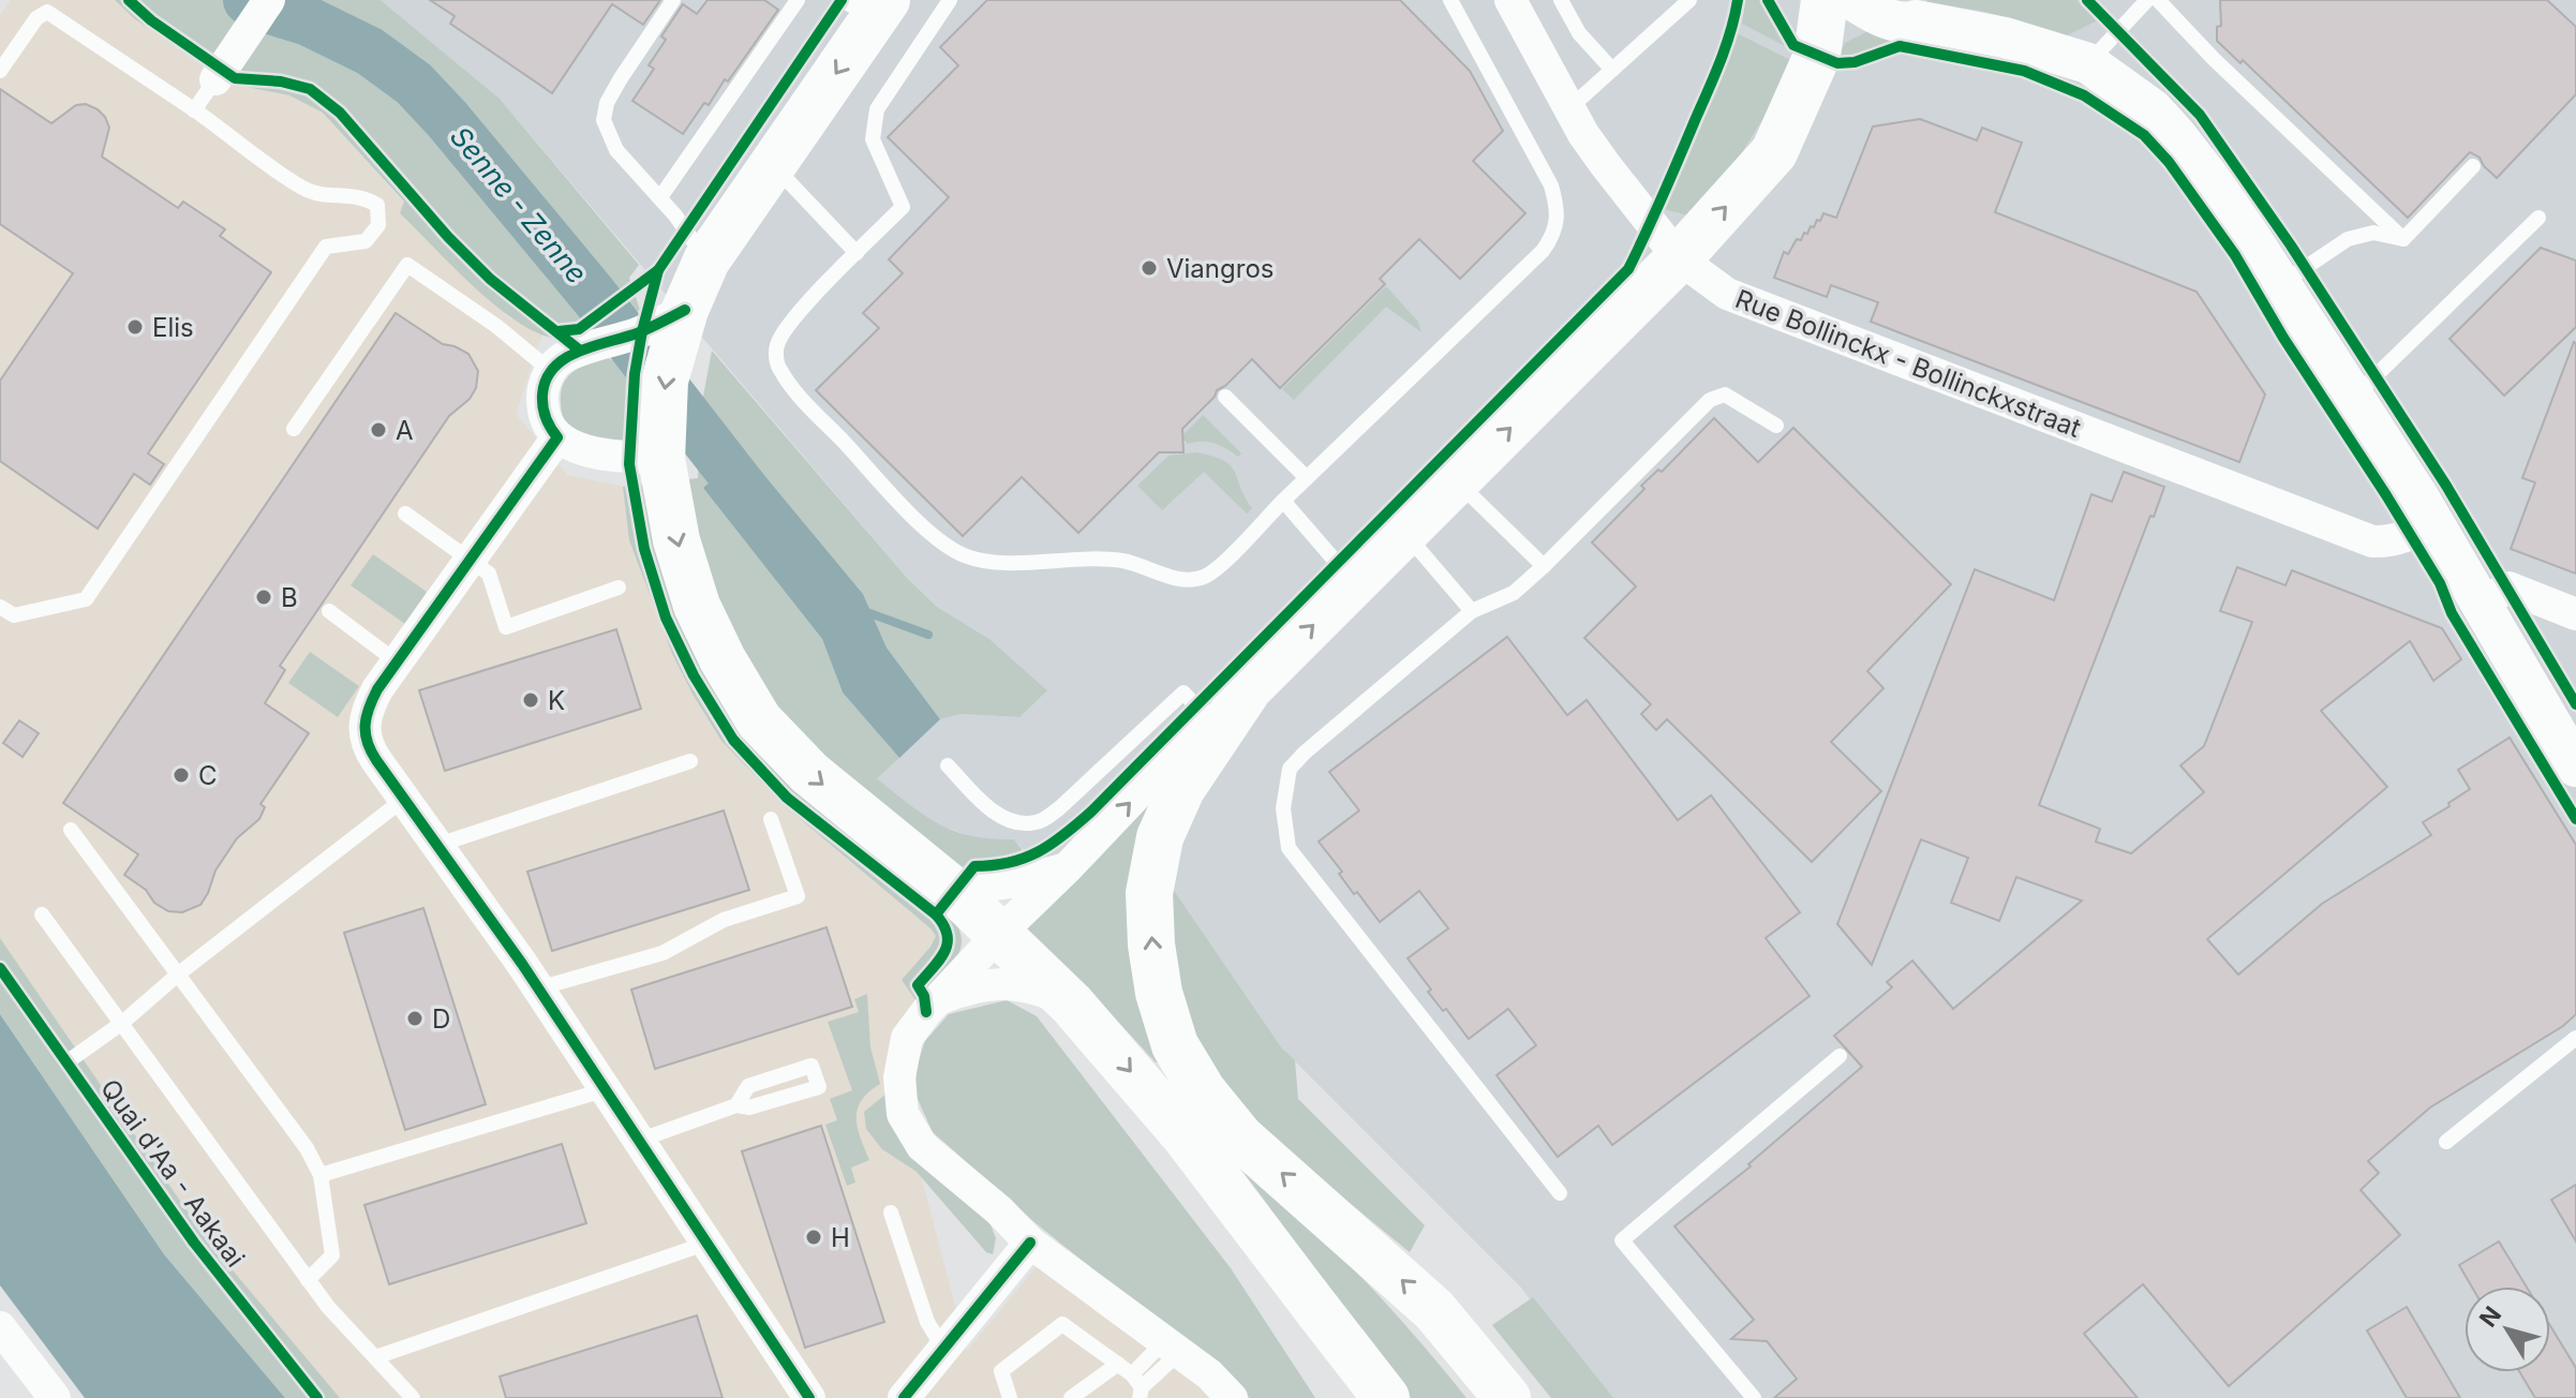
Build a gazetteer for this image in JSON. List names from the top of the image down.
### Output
{
  "streets": {
    "street": ["Rue Bollinckx - Bollinckxstraat"],
    "lane": ["Quai d'Aa - Aakaai"]
  },
  "water": ["Senne - Zenne"],
  "places": [
    "Viangros",
    "Elis",
    "A",
    "B",
    "K",
    "C",
    "D",
    "H"
  ],
  "north": "top left"
}
